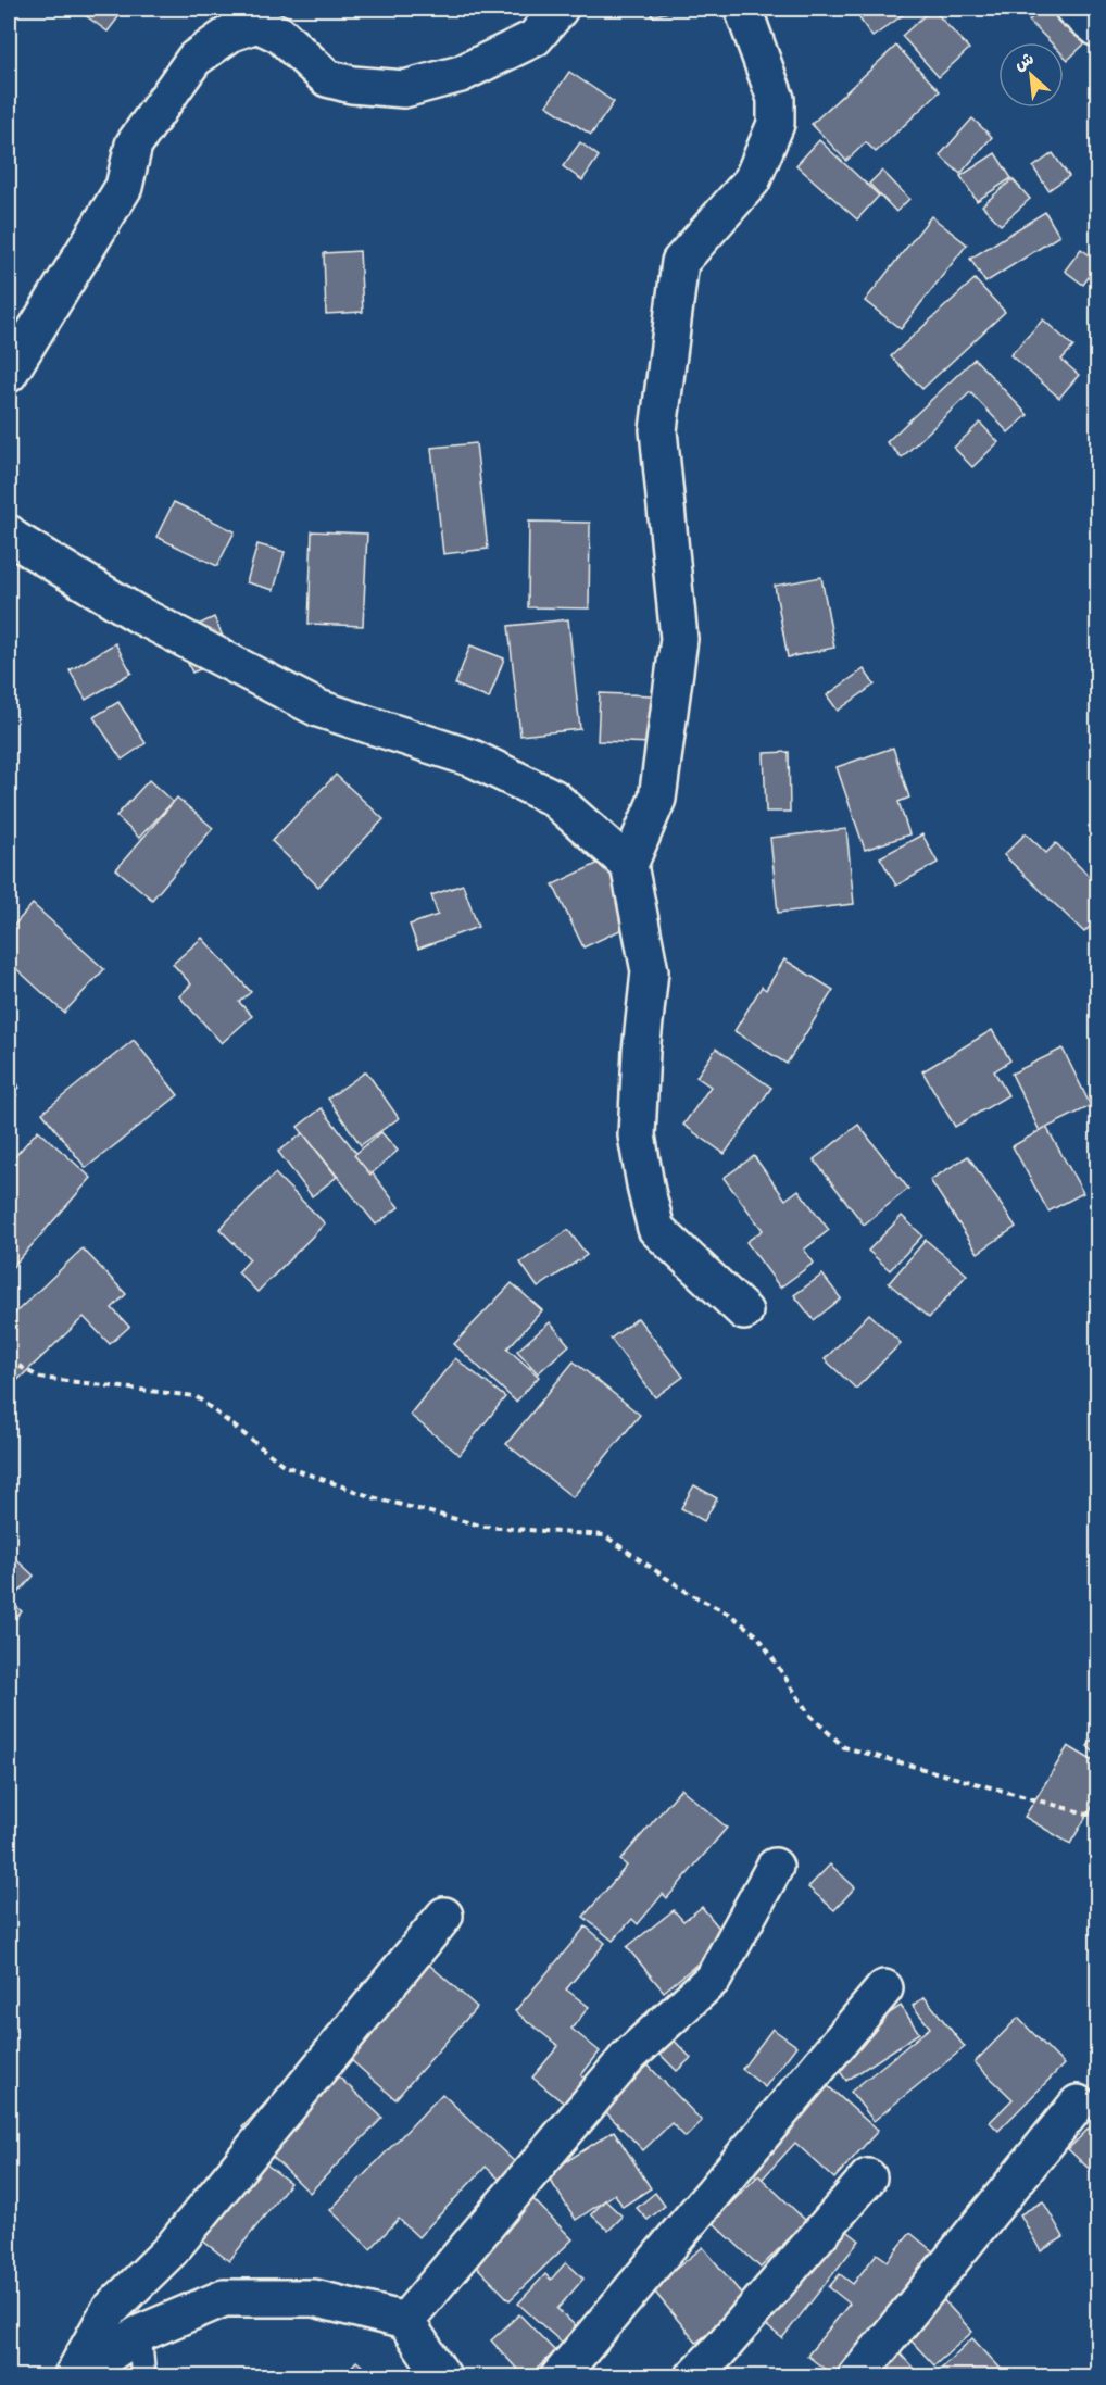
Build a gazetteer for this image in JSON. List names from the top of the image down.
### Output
{
  "north": "top left"
}
